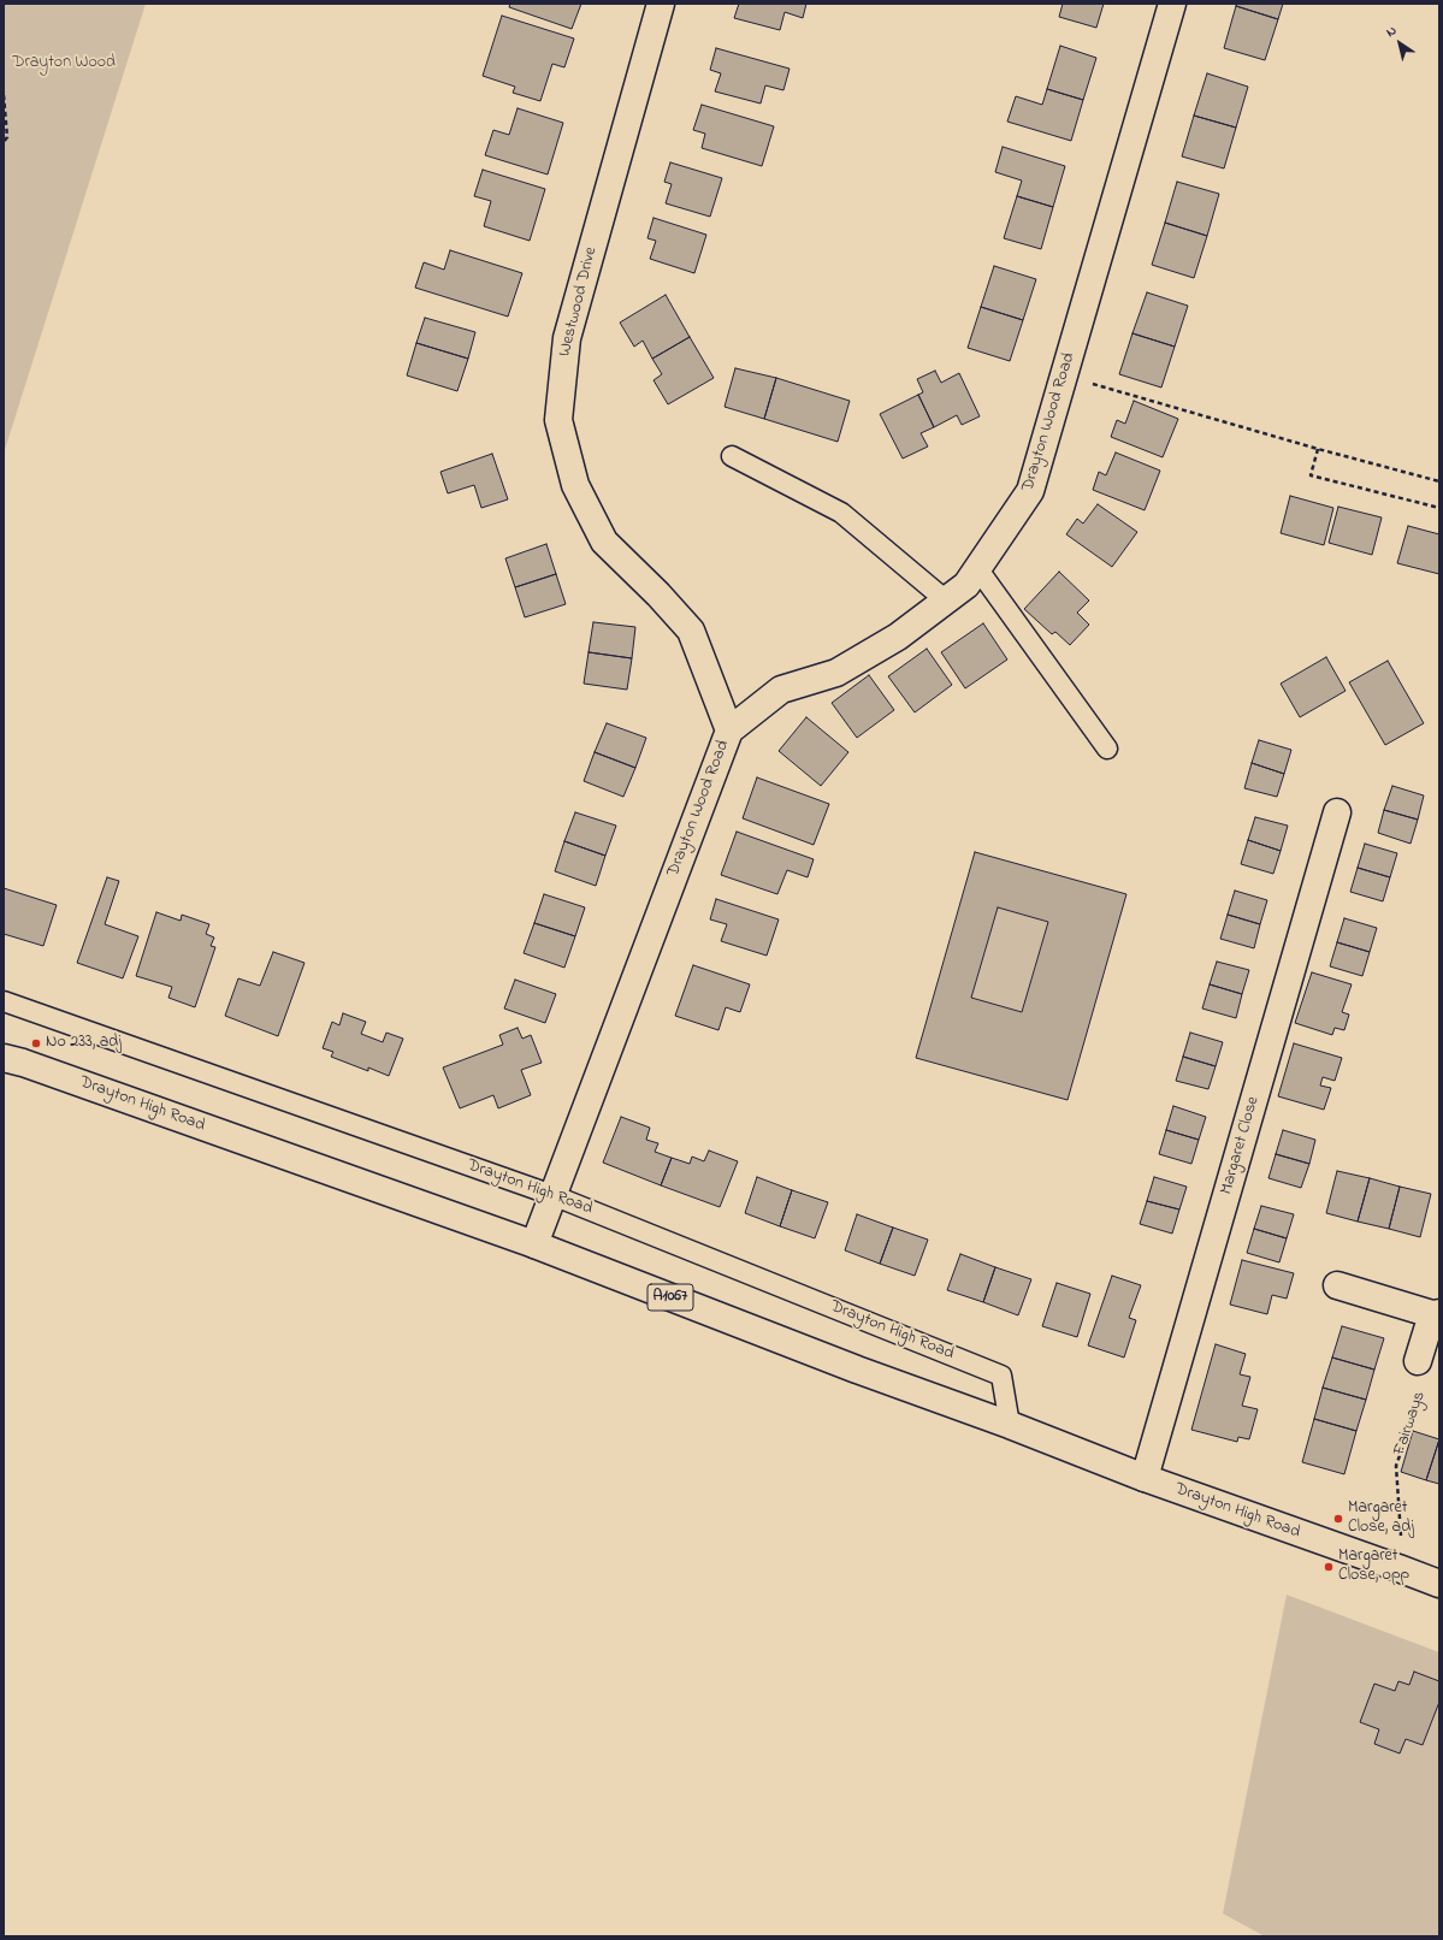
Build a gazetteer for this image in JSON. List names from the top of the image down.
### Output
{
  "streets": {
    "street": [
      "Westwood Drive",
      "Drayton Wood Road",
      "Drayton High Road",
      "Margaret Close",
      "A1067"
    ],
    "path": ["Fairways"]
  },
  "crossings": [
    ["Westwood Drive", "Drayton Wood Road"],
    ["Drayton Wood Road", "Drayton High Road"],
    ["Drayton High Road", "Margaret Close"],
    ["Drayton High Road", "Fairways"]
  ],
  "parks": ["Drayton Wood"],
  "places": ["No 233, adj", "Margaret Close, adj", "Margaret Close, opp"],
  "north": "top left"
}
